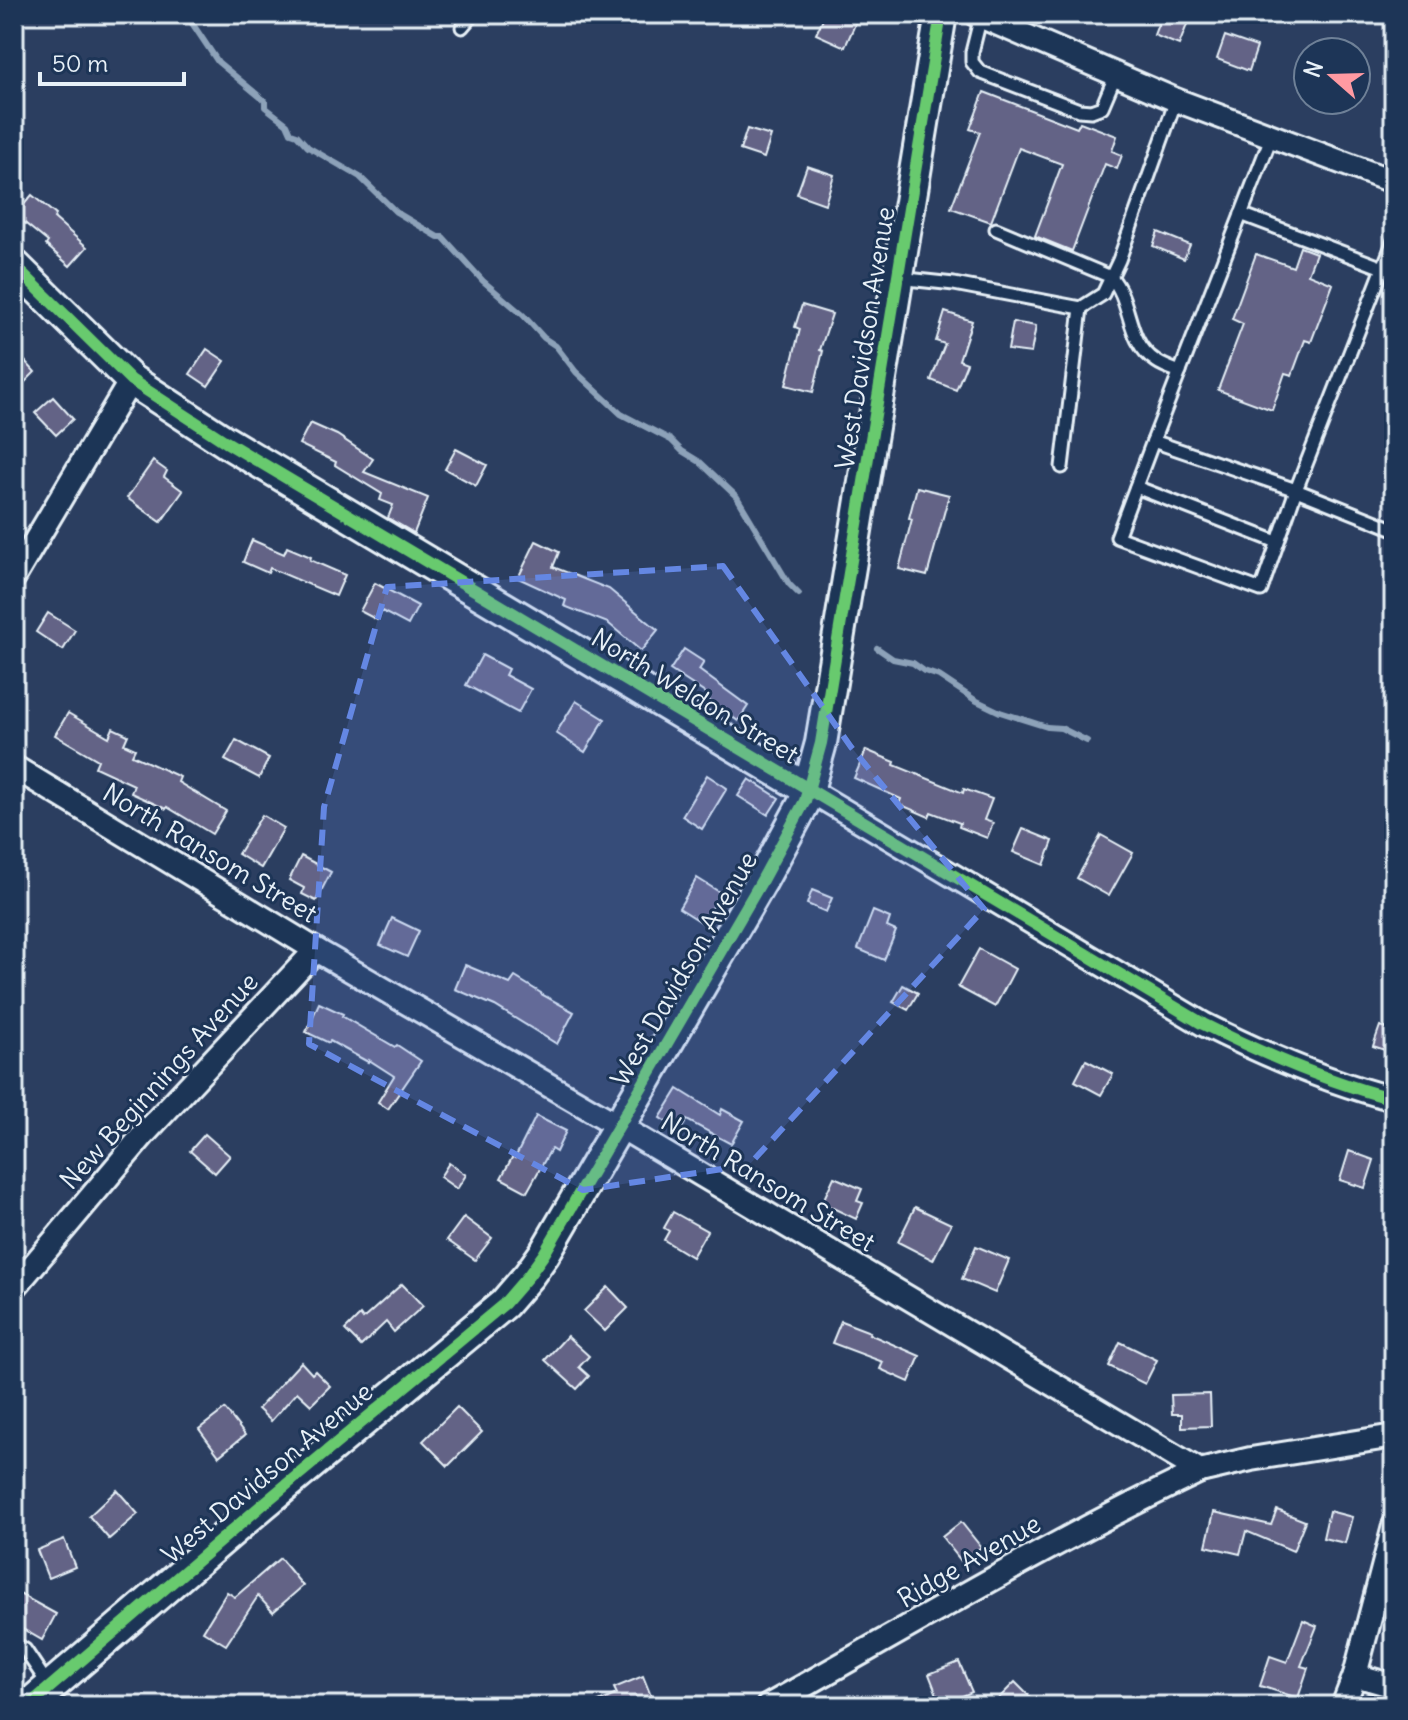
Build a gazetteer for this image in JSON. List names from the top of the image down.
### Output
{
  "streets": {
    "street": [
      "West Davidson Avenue",
      "North Weldon Street",
      "North Ransom Street",
      "New Beginnings Avenue",
      "Ridge Avenue"
    ]
  },
  "crossings": [
    ["West Davidson Avenue", "North Weldon Street"],
    ["West Davidson Avenue", "North Ransom Street"],
    ["North Ransom Street", "New Beginnings Avenue"],
    ["North Ransom Street", "Ridge Avenue"]
  ],
  "scale_bar": "50 m",
  "north": "left"
}
